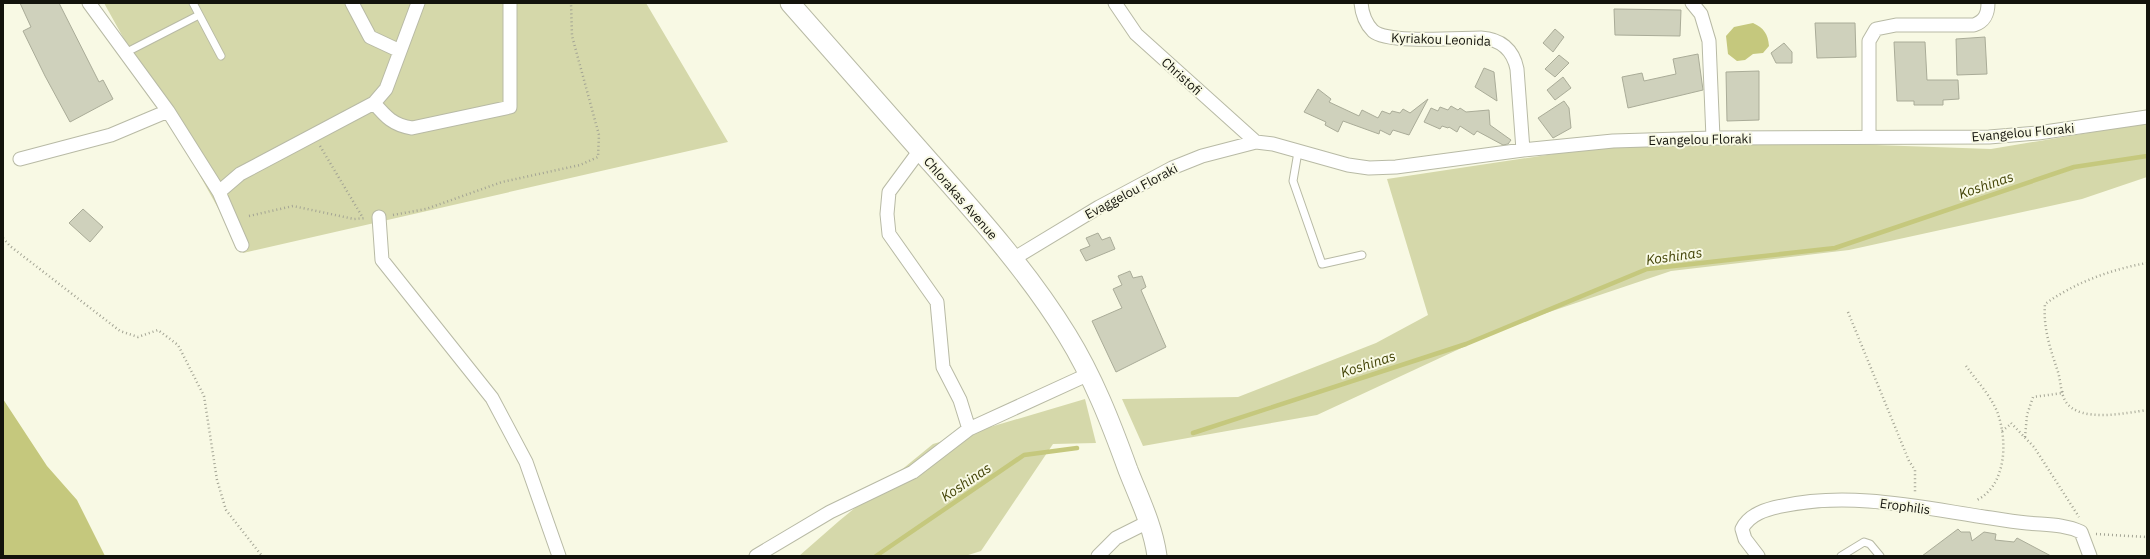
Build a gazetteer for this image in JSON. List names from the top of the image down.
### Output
{
  "streets": {
    "main road": ["Chlorakas Avenue"],
    "street": [
      "Kyriakou Leonida",
      "Christofi",
      "Evangelou Floraki",
      "Evaggelou Floraki",
      "Erophilis"
    ]
  },
  "crossings": [
    ["Kyriakou Leonida", "Evangelou Floraki"],
    ["Christofi", "Evangelou Floraki"],
    ["Christofi", "Evaggelou Floraki"],
    ["Evangelou Floraki", "Evaggelou Floraki"],
    ["Evaggelou Floraki", "Chlorakas Avenue"]
  ],
  "water": ["Koshinas"]
}
